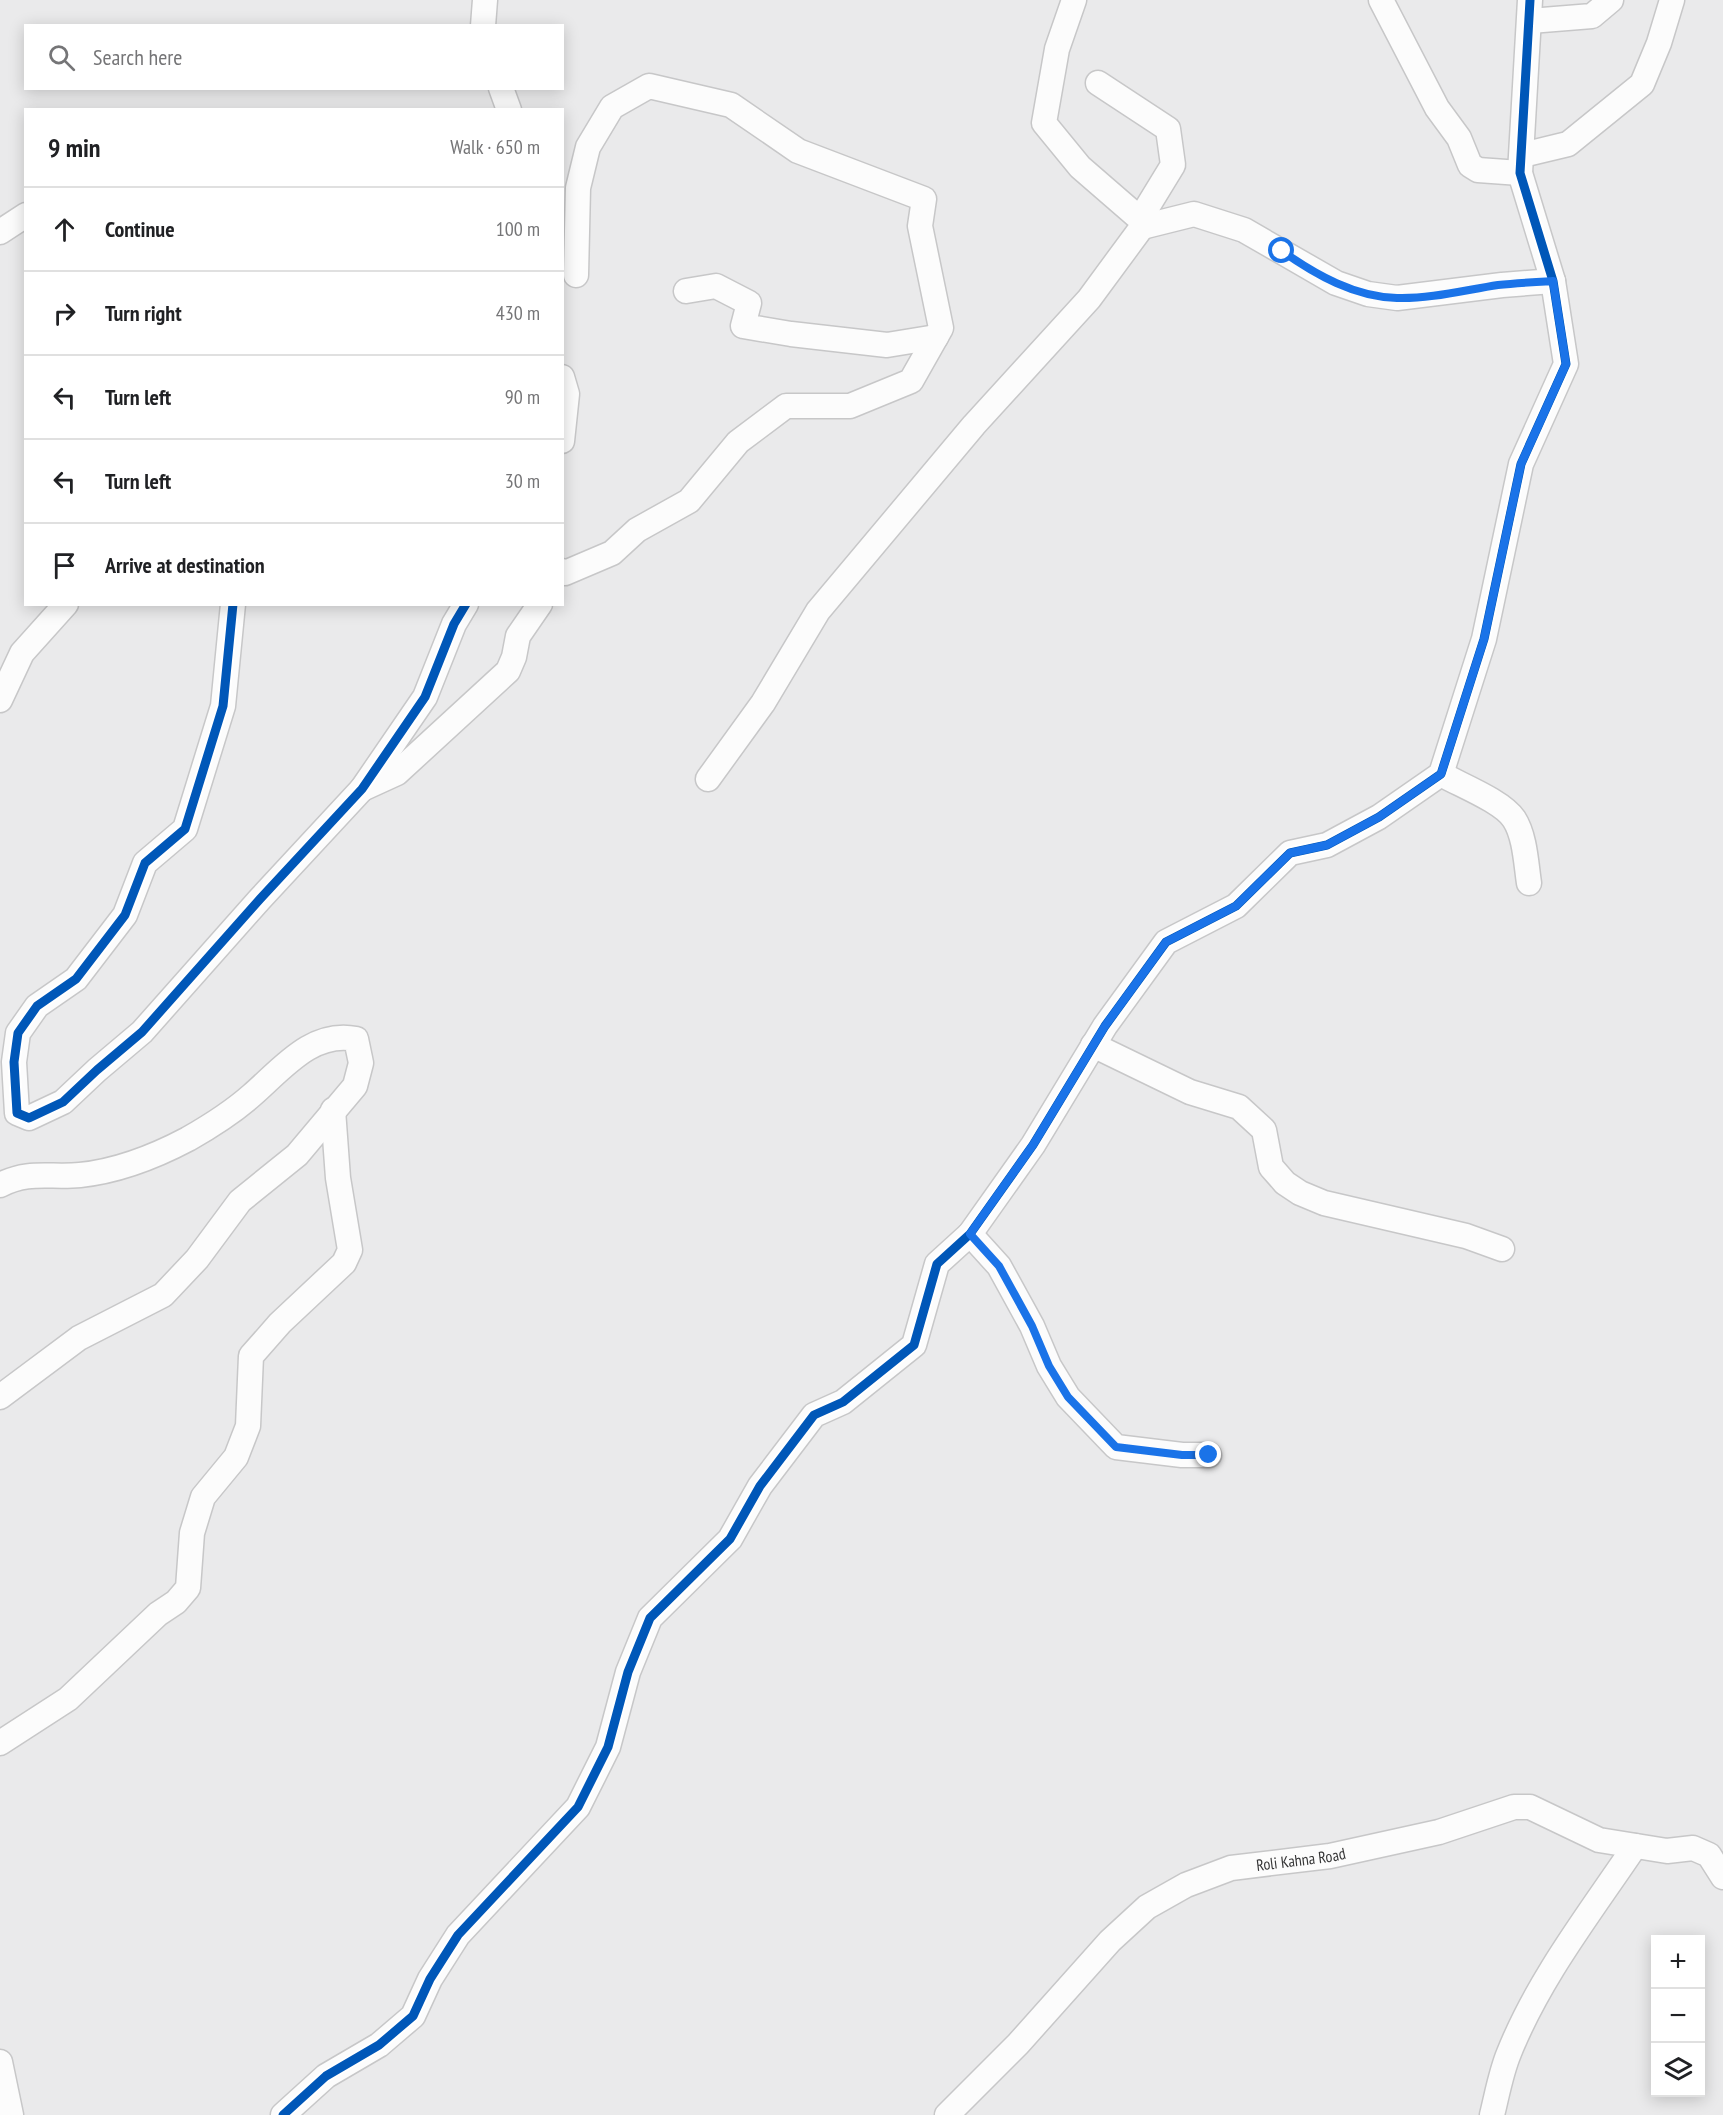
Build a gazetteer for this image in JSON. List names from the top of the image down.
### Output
{
  "streets": {
    "street": ["Roli Kahna Road"]
  },
  "page": {
    "search": "Search here",
    "heading": ["9 min", "Walk · 650 m"],
    "list": [
      ["Continue", "100 m"],
      ["Turn right", "430 m"],
      ["Turn left", "90 m"],
      ["Turn left", "30 m"],
      "Arrive at destination"
    ],
    "map_buttons": ["+", "−"]
  }
}
